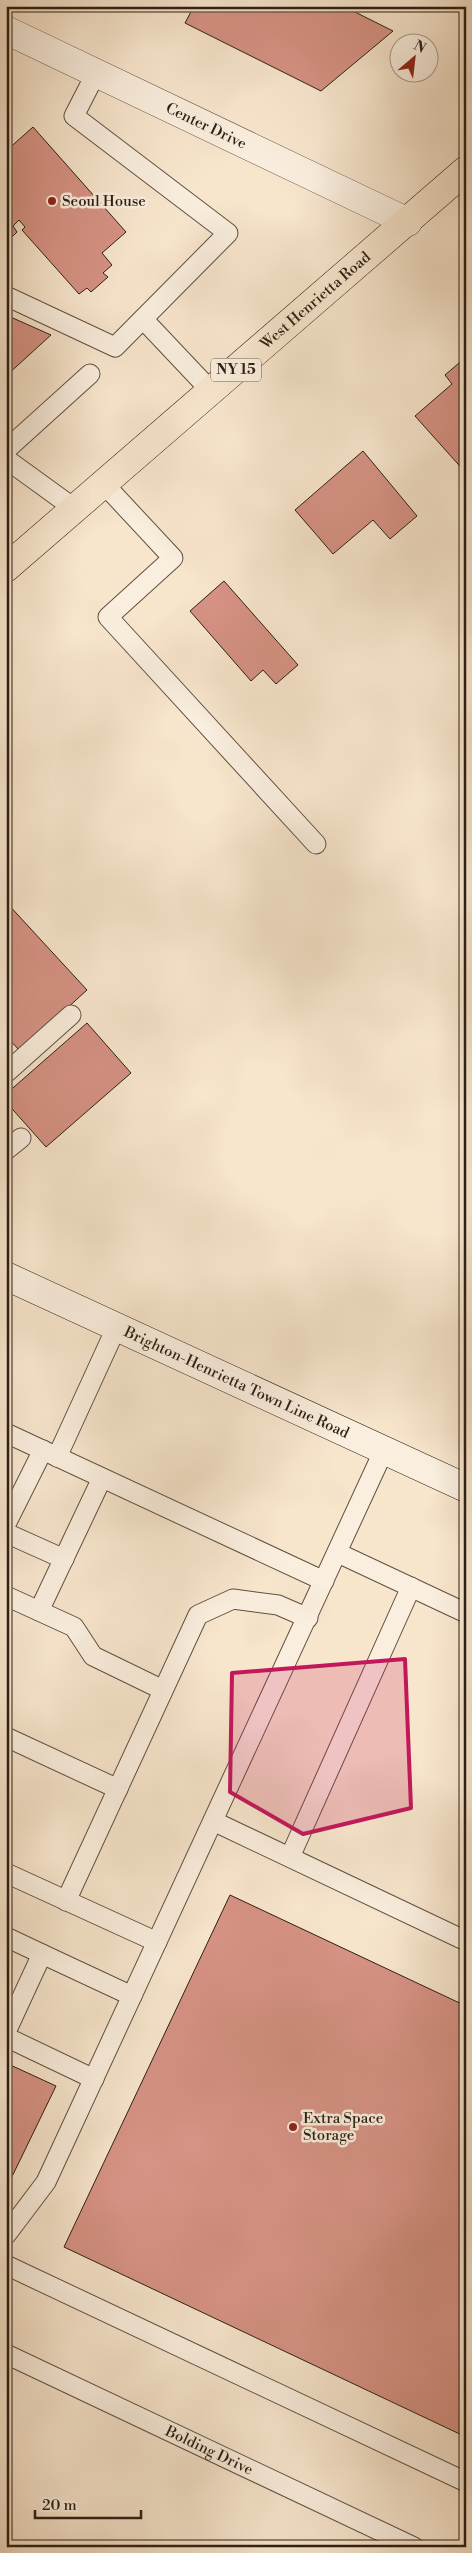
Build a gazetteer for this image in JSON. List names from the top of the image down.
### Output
{
  "streets": {
    "main road": ["West Henrietta Road", "NY 15"],
    "street": ["Center Drive", "Brighton-Henrietta Town Line Road"],
    "lane": ["Bolding Drive"]
  },
  "crossings": [
    ["Center Drive", "West Henrietta Road"]
  ],
  "places": ["Seoul House", "Extra Space Storage"],
  "scale_bar": "20 m",
  "north": "top right"
}
